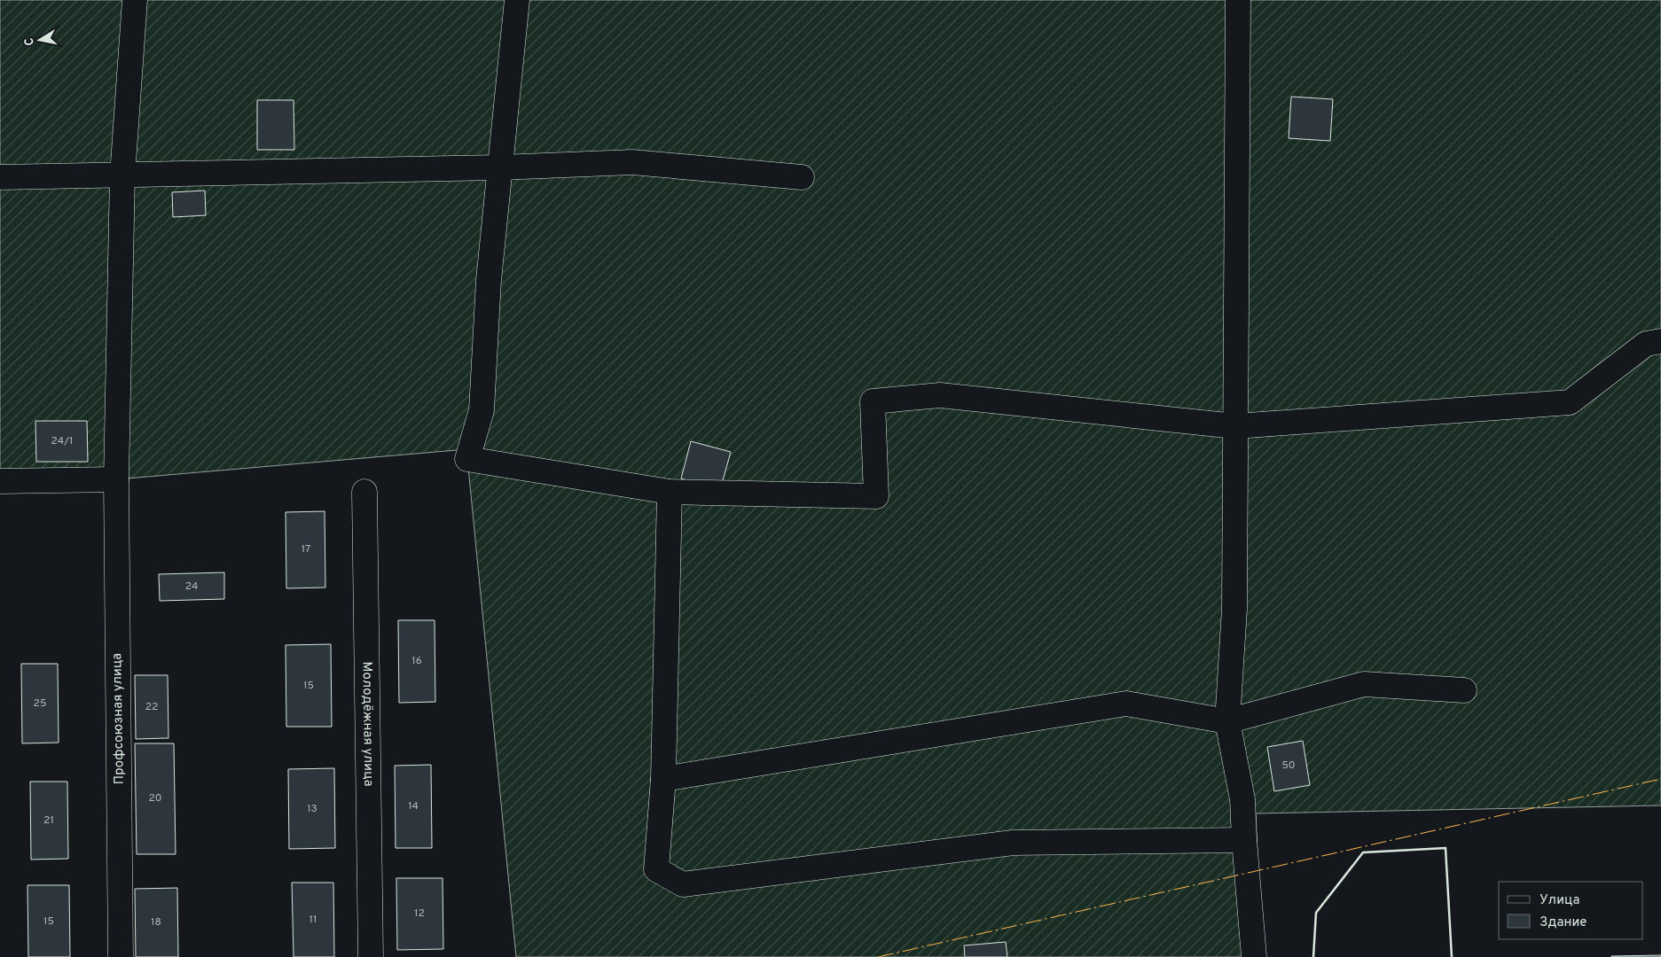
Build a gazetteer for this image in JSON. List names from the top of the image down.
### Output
{
  "streets": {
    "street": ["Профсоюзная улица", "Молодёжная улица"]
  },
  "house_numbers": [
    "24/1",
    "17",
    "24",
    "16",
    "15",
    "25",
    "22",
    "50",
    "20",
    "14",
    "13",
    "21",
    "12",
    "11",
    "15",
    "18"
  ],
  "legend": ["Улица", "Здание"],
  "north": "left"
}
